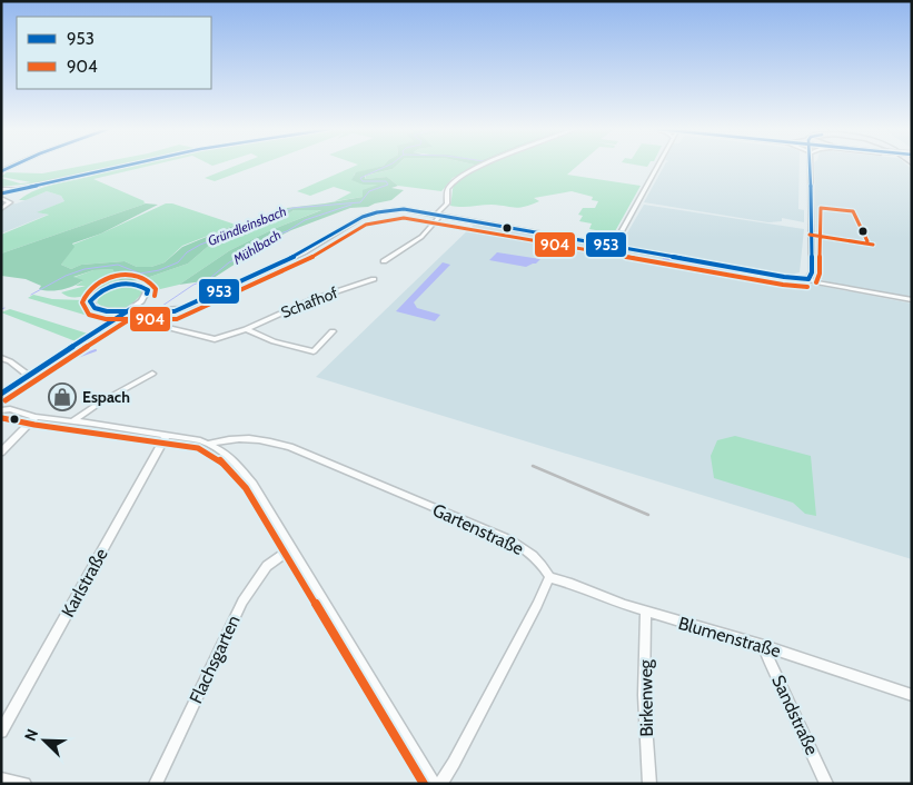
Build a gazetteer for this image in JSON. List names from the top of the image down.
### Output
{
  "streets": {
    "street": [
      "Schafhof",
      "Gartenstraße",
      "Karlstraße",
      "Blumenstraße",
      "Flachsgarten",
      "Birkenweg",
      "Sandstraße"
    ]
  },
  "crossings": [
    ["Gartenstraße", "Blumenstraße"],
    ["Blumenstraße", "Birkenweg"],
    ["Blumenstraße", "Sandstraße"]
  ],
  "water": ["Gründleinsbach", "Mühlbach"],
  "places": {
    "shop": ["Espach"]
  },
  "lines": ["transit line 953", "transit line 904"],
  "legend": ["953", "904"],
  "north": "top left"
}
